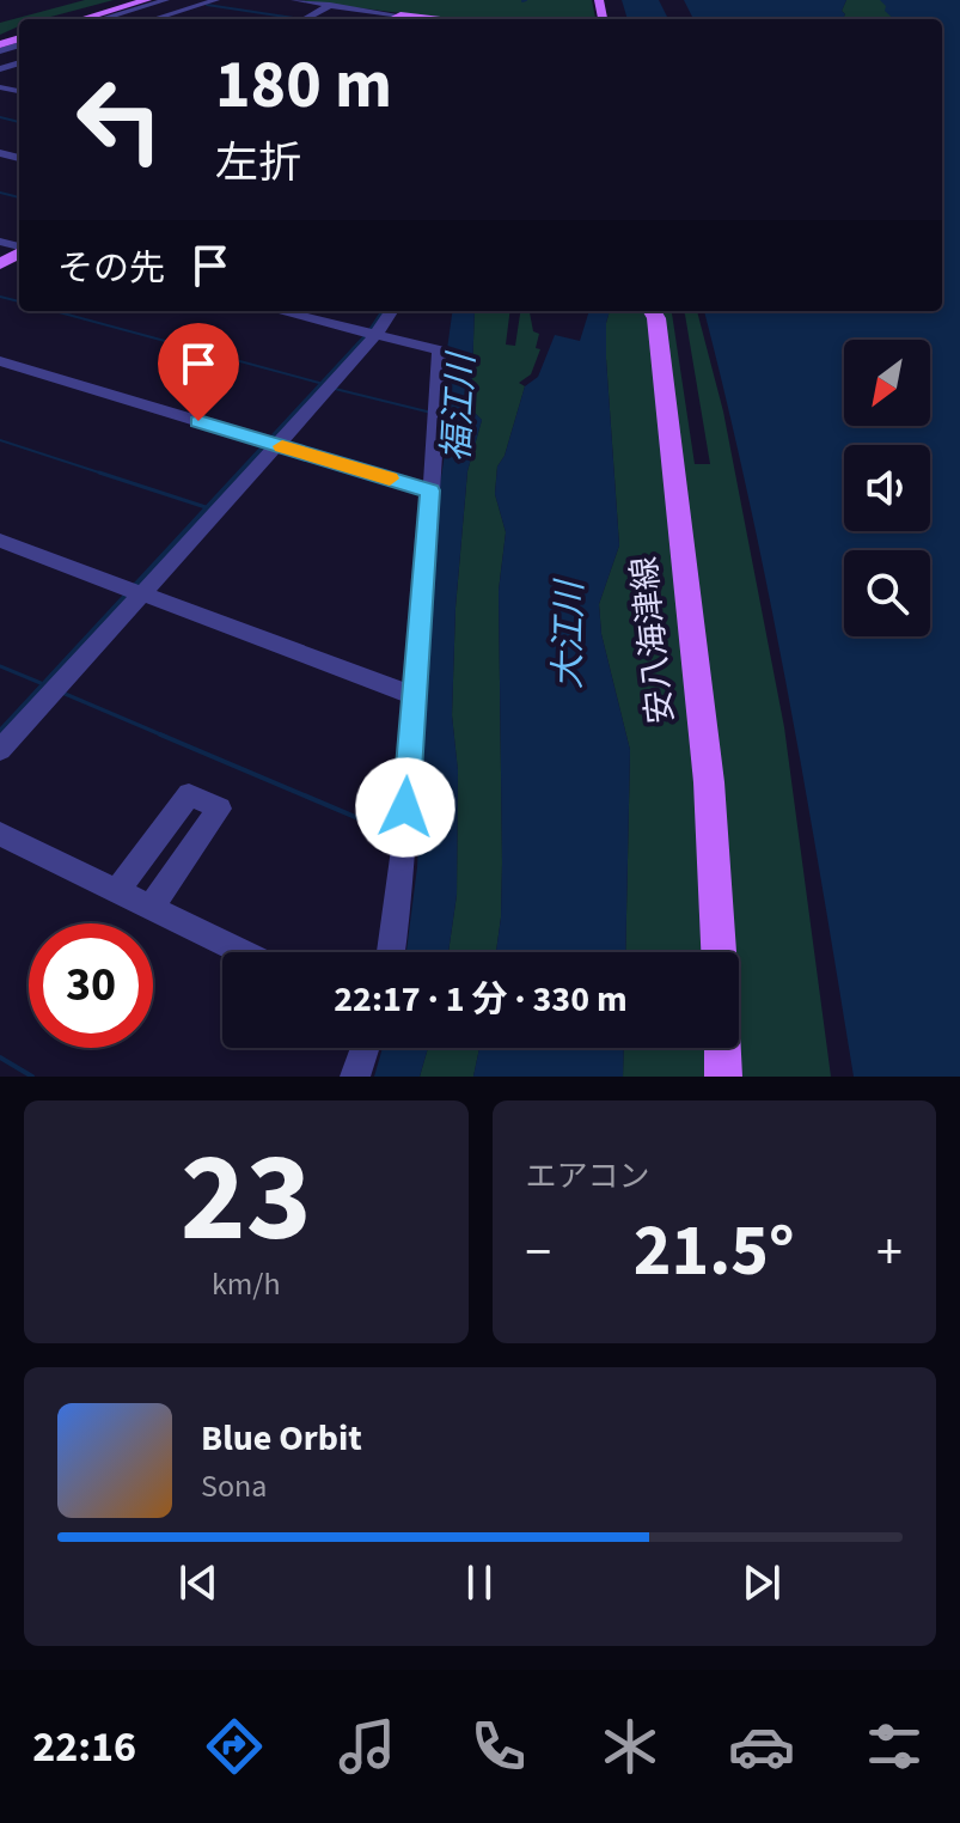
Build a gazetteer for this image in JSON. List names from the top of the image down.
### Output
{
  "streets": {
    "main road": ["安八海津線"]
  },
  "water": ["福江川", "大江川"],
  "north": "bottom left",
  "page": {
    "turn": ["180 m", "左折"],
    "then": "その先",
    "limit": "30",
    "trip": "22:17 · 1 分 · 330 m",
    "tile": [
      ["23", "km/h"],
      "エアコン"
    ],
    "heat": ["−", "21.5°", "+"],
    "song": ["Blue Orbit", "Sona"],
    "tabs": "22:16"
  }
}
